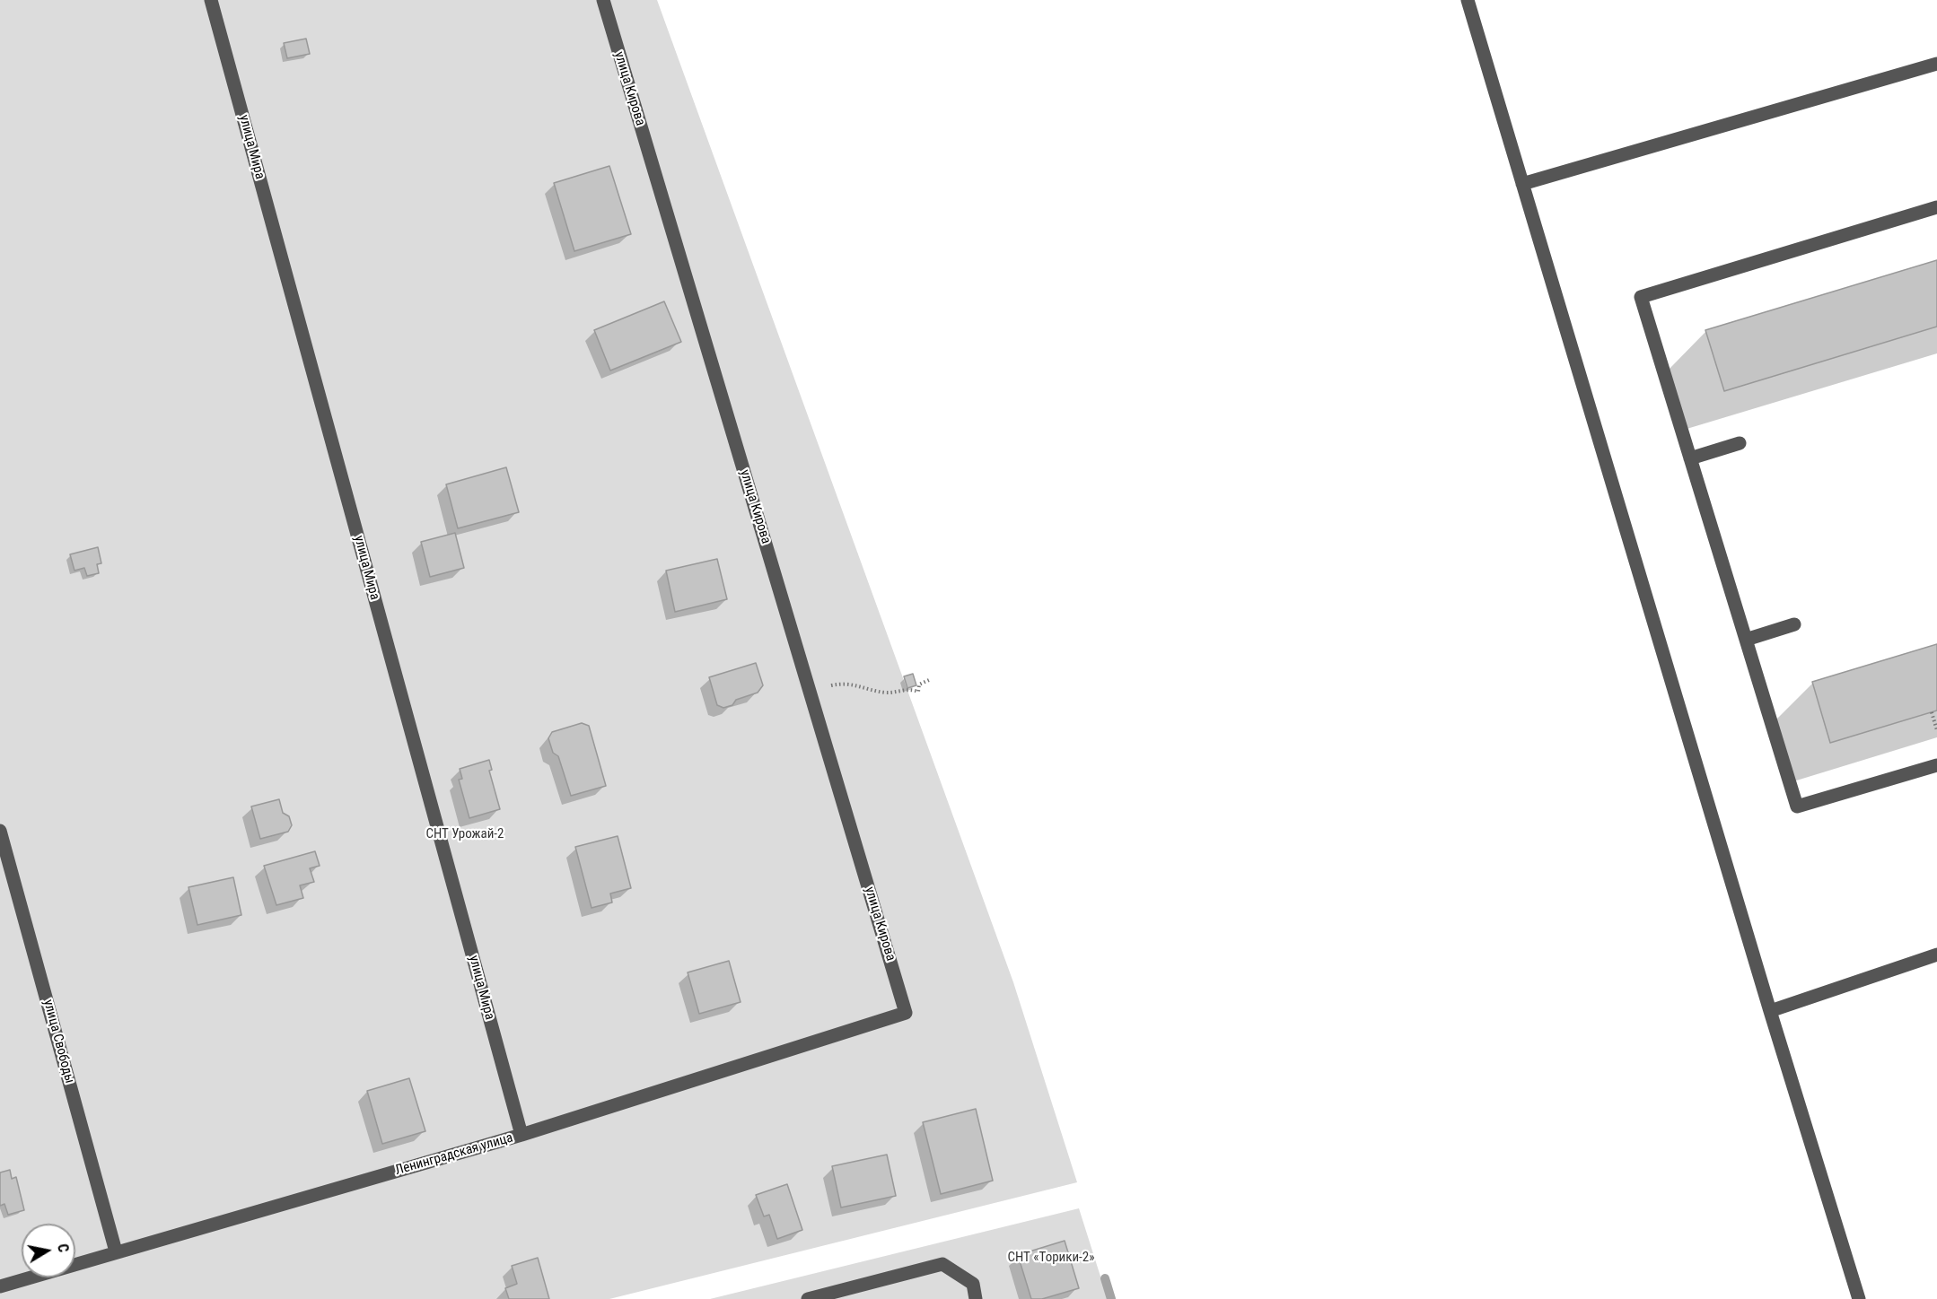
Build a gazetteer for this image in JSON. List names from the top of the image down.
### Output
{
  "streets": {
    "street": [
      "улица Кирова",
      "улица Мира",
      "улица Свободы",
      "Ленинградская улица"
    ]
  },
  "crossings": [
    ["улица Кирова", "Ленинградская улица"],
    ["улица Мира", "Ленинградская улица"],
    ["улица Свободы", "Ленинградская улица"]
  ],
  "parks": ["СНТ Урожай-2", "СНТ «Торики-2»"],
  "north": "right"
}
